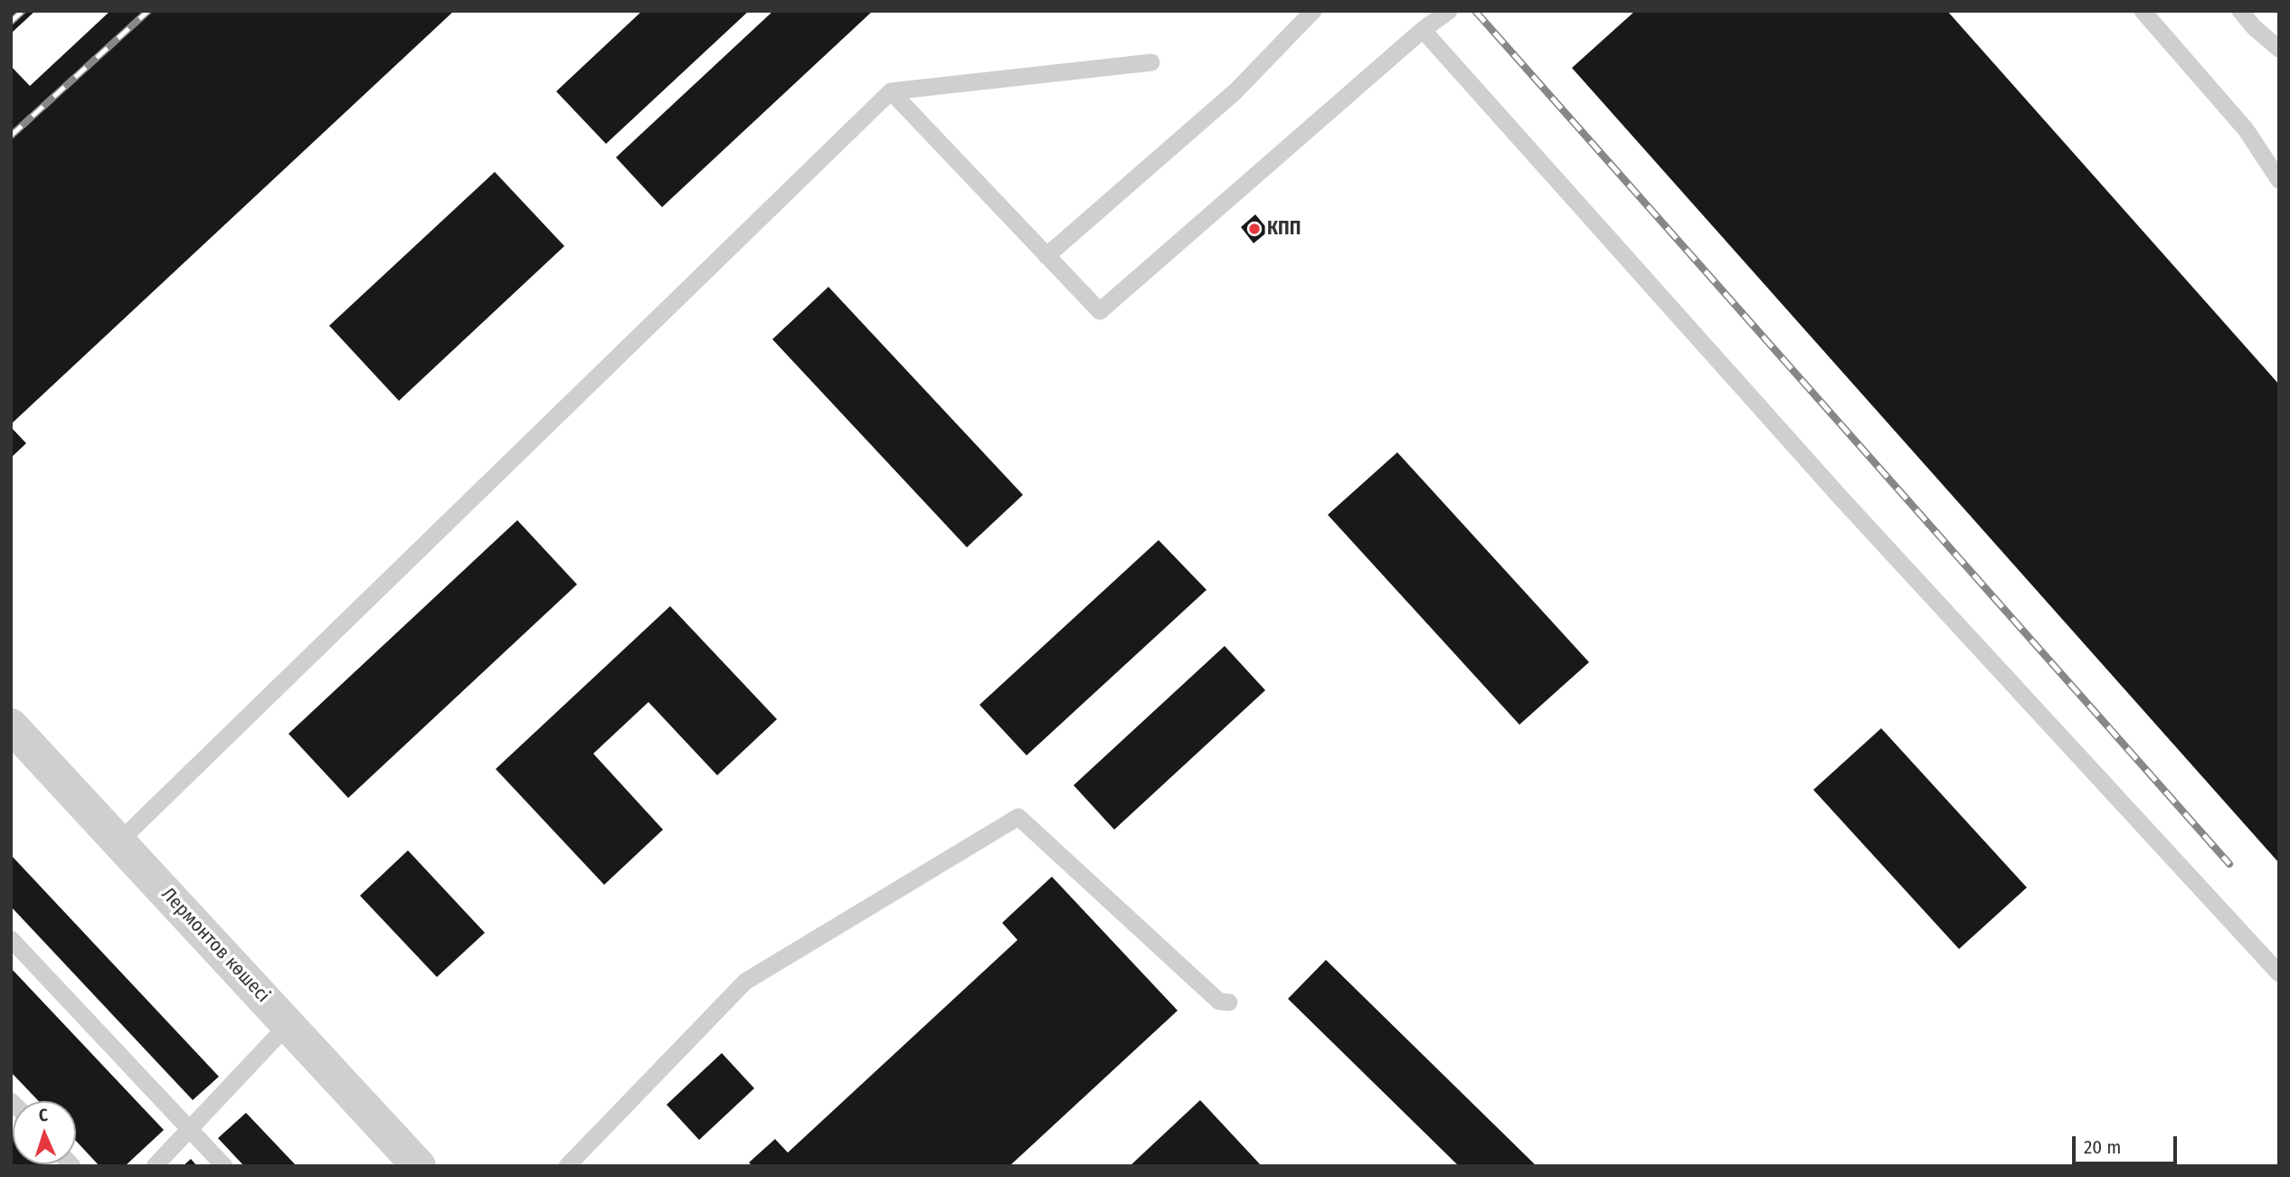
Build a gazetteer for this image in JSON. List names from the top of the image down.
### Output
{
  "streets": {
    "street": ["Лермонтов көшесі"]
  },
  "places": ["КПП"],
  "scale_bar": "20 m",
  "north": "top"
}
